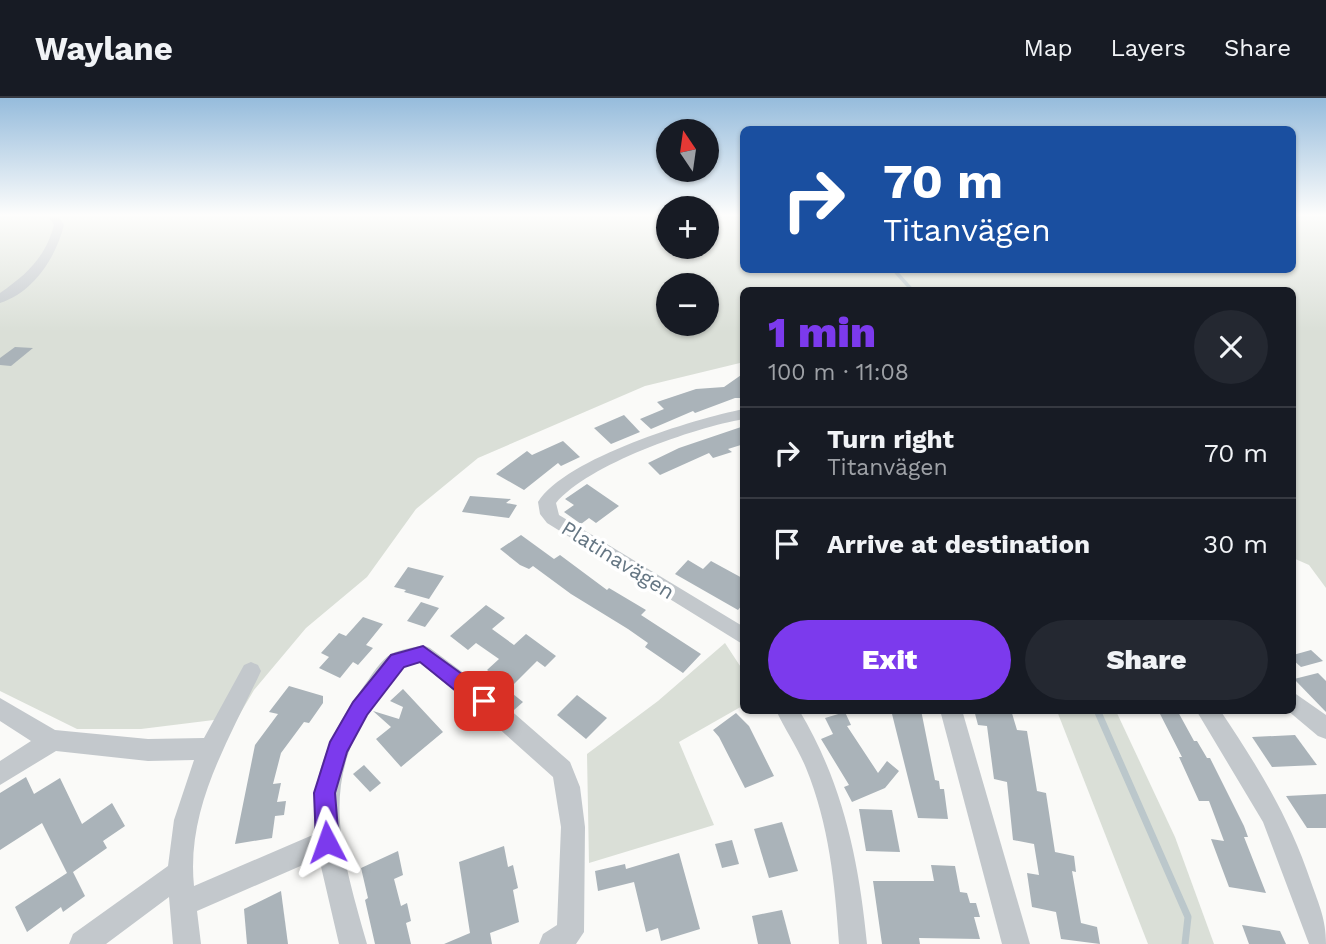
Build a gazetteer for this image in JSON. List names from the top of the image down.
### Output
{
  "streets": {
    "street": ["Platinavägen"]
  },
  "north": "top",
  "page": {
    "header": "Waylane",
    "nav": ["Map", "Layers", "Share"],
    "map_buttons": ["+", "−"],
    "turn": ["70 m", "Titanvägen"],
    "heading": ["1 min", "100 m · 11:08"],
    "list": [
      {
        "name": "Turn right",
        "note": "Titanvägen",
        "value": "70 m"
      },
      {
        "name": "Arrive at destination",
        "value": "30 m"
      }
    ],
    "buttons": ["Exit", "Share"]
  }
}
